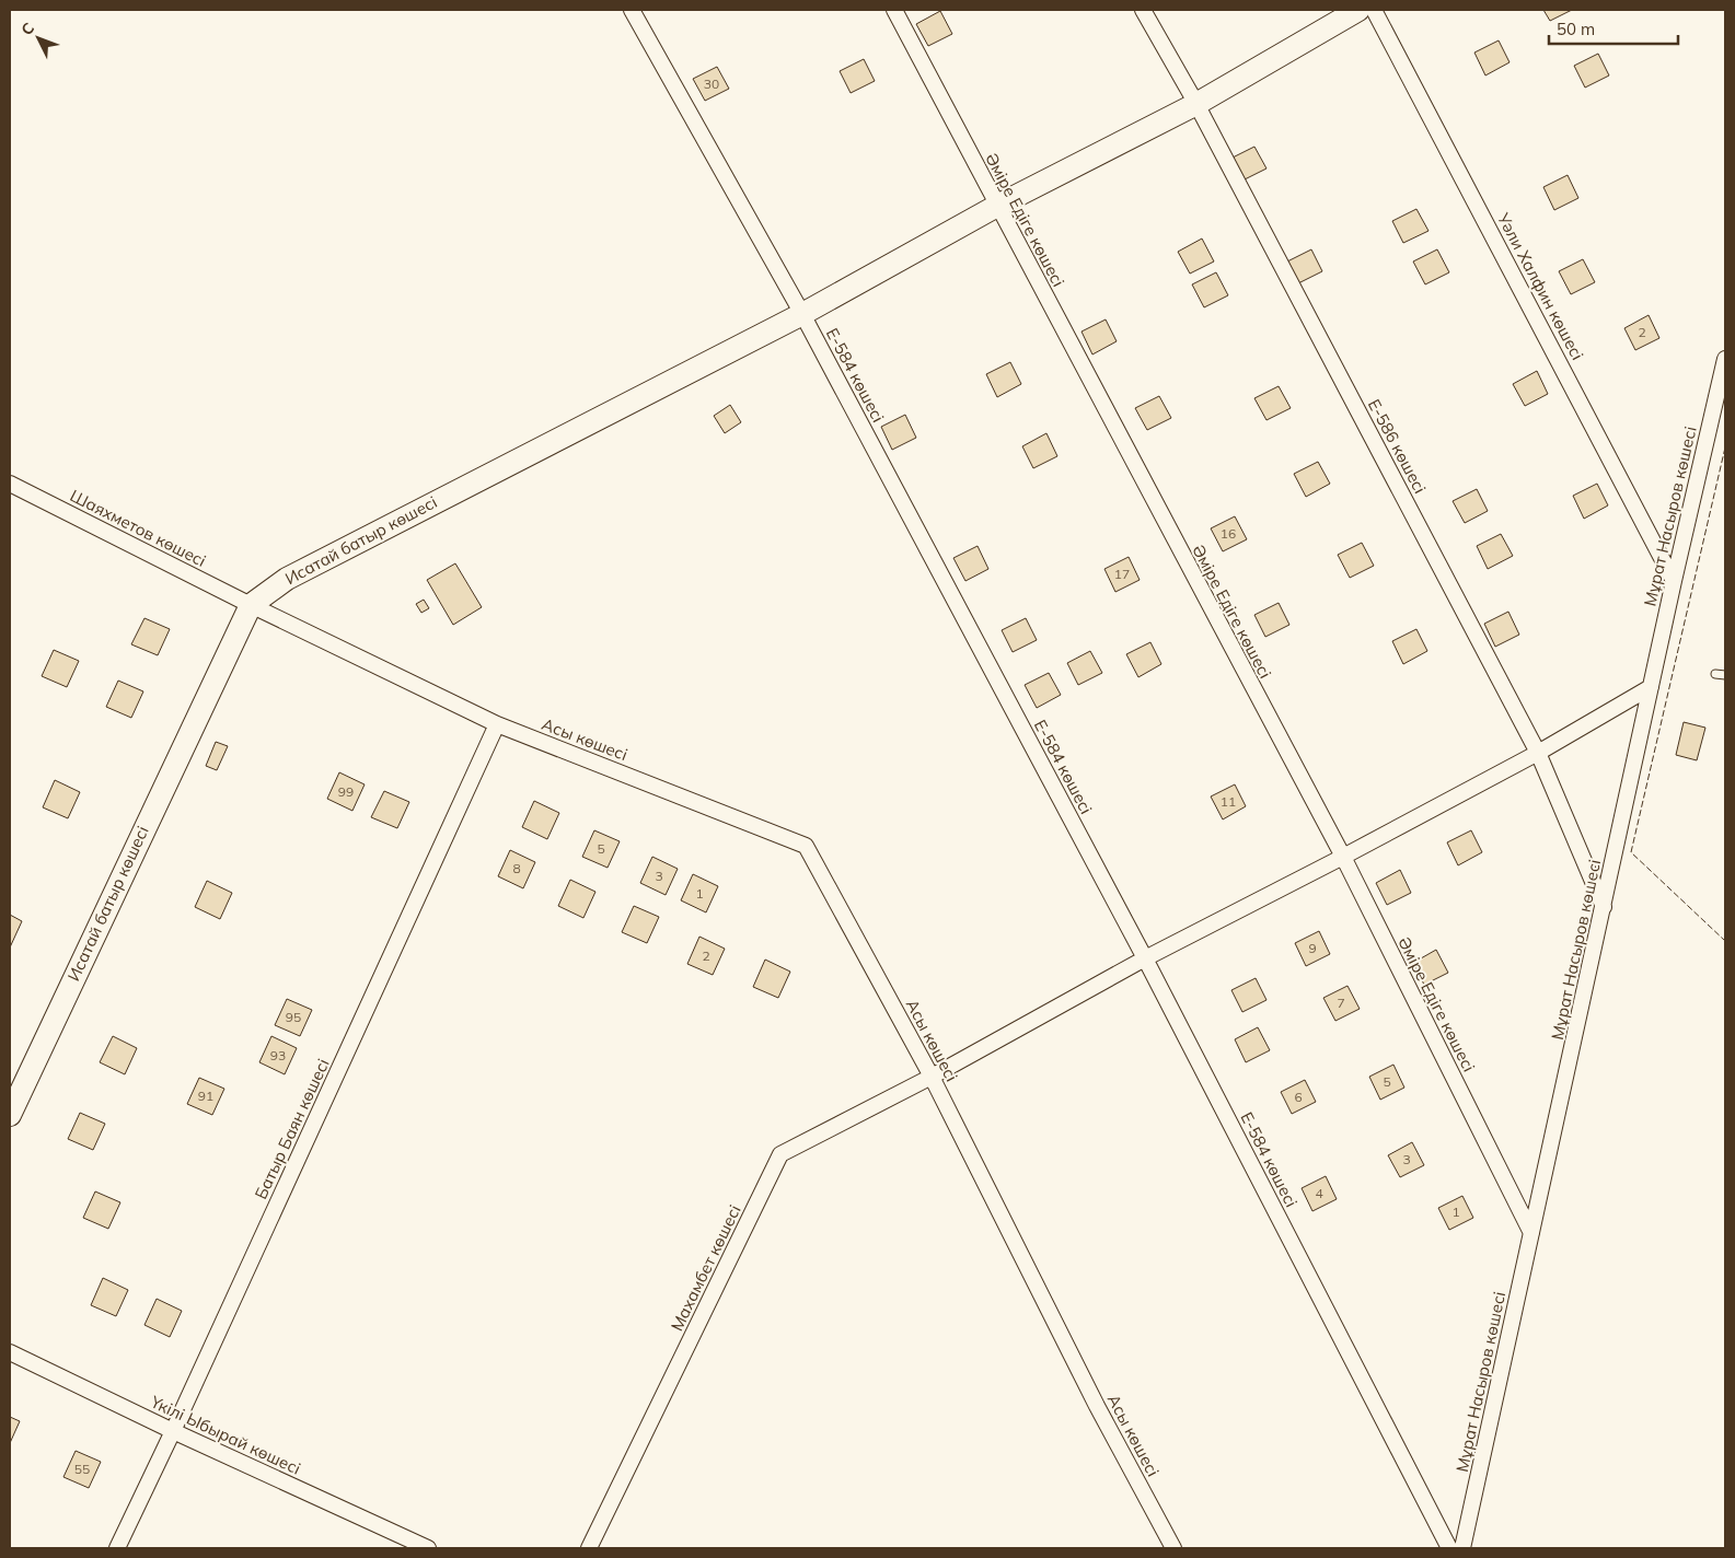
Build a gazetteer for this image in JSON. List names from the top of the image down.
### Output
{
  "streets": {
    "street": [
      "Әміре Едіге көшесі",
      "Уәли Халфин көшесі",
      "Е-584 көшесі",
      "Е-586 көшесі",
      "Мұрат Насыров көшесі",
      "Шаяхметов көшесі",
      "Исатай батыр көшесі",
      "Асы көшесі",
      "Батыр Баян көшесі",
      "Махамбет көшесі",
      "Үкілі Ыбырай көшесі"
    ]
  },
  "crossings": [
    ["Әміре Едіге көшесі", "Мұрат Насыров көшесі"],
    ["Әміре Едіге көшесі", "Исатай батыр көшесі"],
    ["Әміре Едіге көшесі", "Махамбет көшесі"],
    ["Уәли Халфин көшесі", "Мұрат Насыров көшесі"],
    ["Е-584 көшесі", "Исатай батыр көшесі"],
    ["Е-584 көшесі", "Махамбет көшесі"],
    ["Е-586 көшесі", "Мұрат Насыров көшесі"],
    ["Е-586 көшесі", "Исатай батыр көшесі"],
    ["Е-586 көшесі", "Махамбет көшесі"],
    ["Мұрат Насыров көшесі", "Махамбет көшесі"],
    ["Шаяхметов көшесі", "Исатай батыр көшесі"],
    ["Шаяхметов көшесі", "Асы көшесі"],
    ["Шаяхметов көшесі", "Батыр Баян көшесі"],
    ["Асы көшесі", "Батыр Баян көшесі"],
    ["Асы көшесі", "Махамбет көшесі"],
    ["Батыр Баян көшесі", "Үкілі Ыбырай көшесі"]
  ],
  "house_numbers": [
    "30",
    "2",
    "16",
    "17",
    "99",
    "11",
    "5",
    "8",
    "3",
    "1",
    "9",
    "2",
    "7",
    "95",
    "93",
    "5",
    "91",
    "6",
    "3",
    "4",
    "1",
    "55"
  ],
  "scale_bar": "50 m",
  "north": "top left"
}
